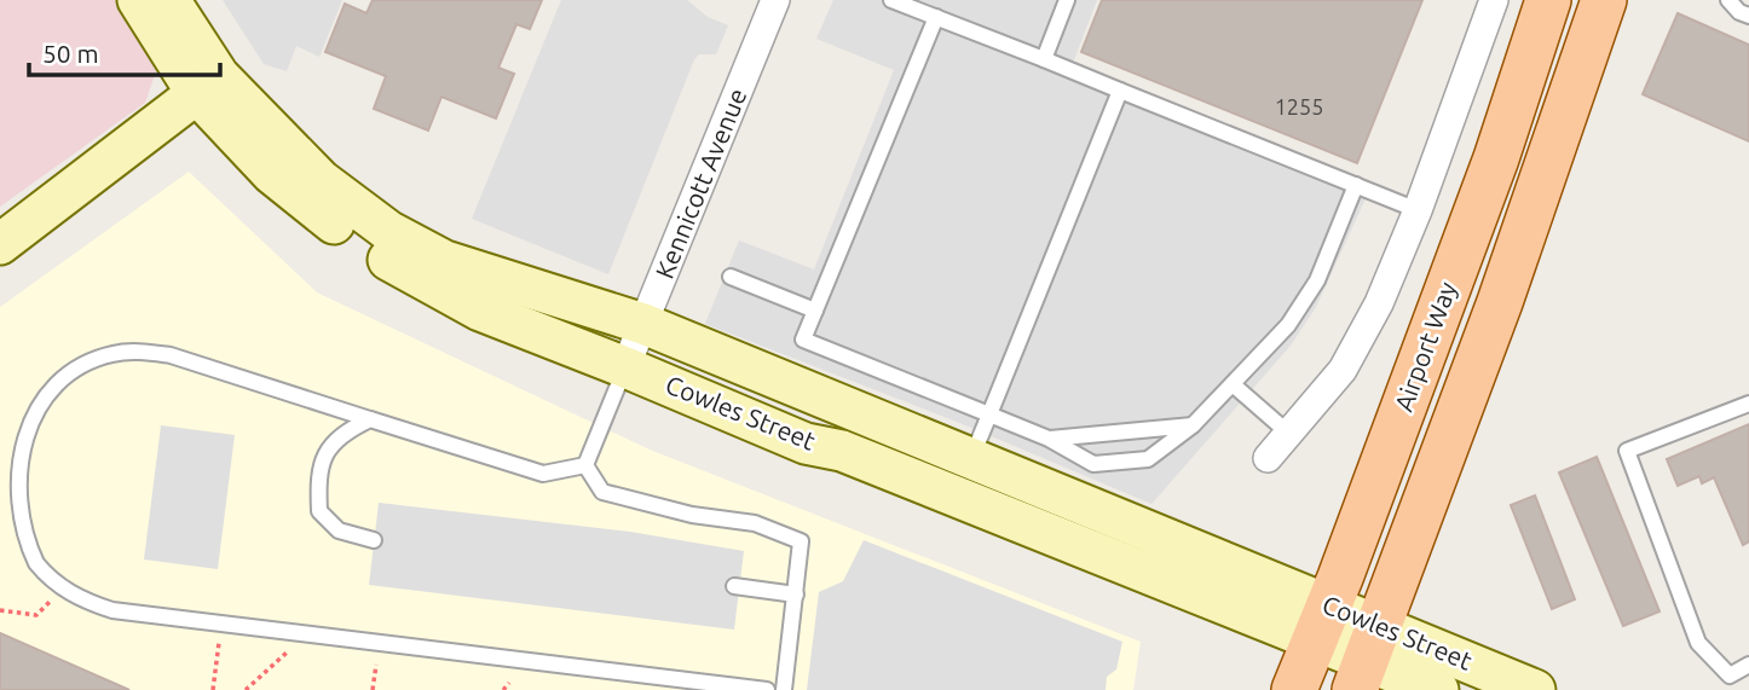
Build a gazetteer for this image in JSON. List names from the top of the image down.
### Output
{
  "streets": {
    "main road": ["Airport Way", "Cowles Street"],
    "street": ["Kennicott Avenue"]
  },
  "crossings": [
    ["Kennicott Avenue", "Cowles Street"],
    ["Airport Way", "Cowles Street"]
  ],
  "house_numbers": ["1255"],
  "scale_bar": "50 m"
}
